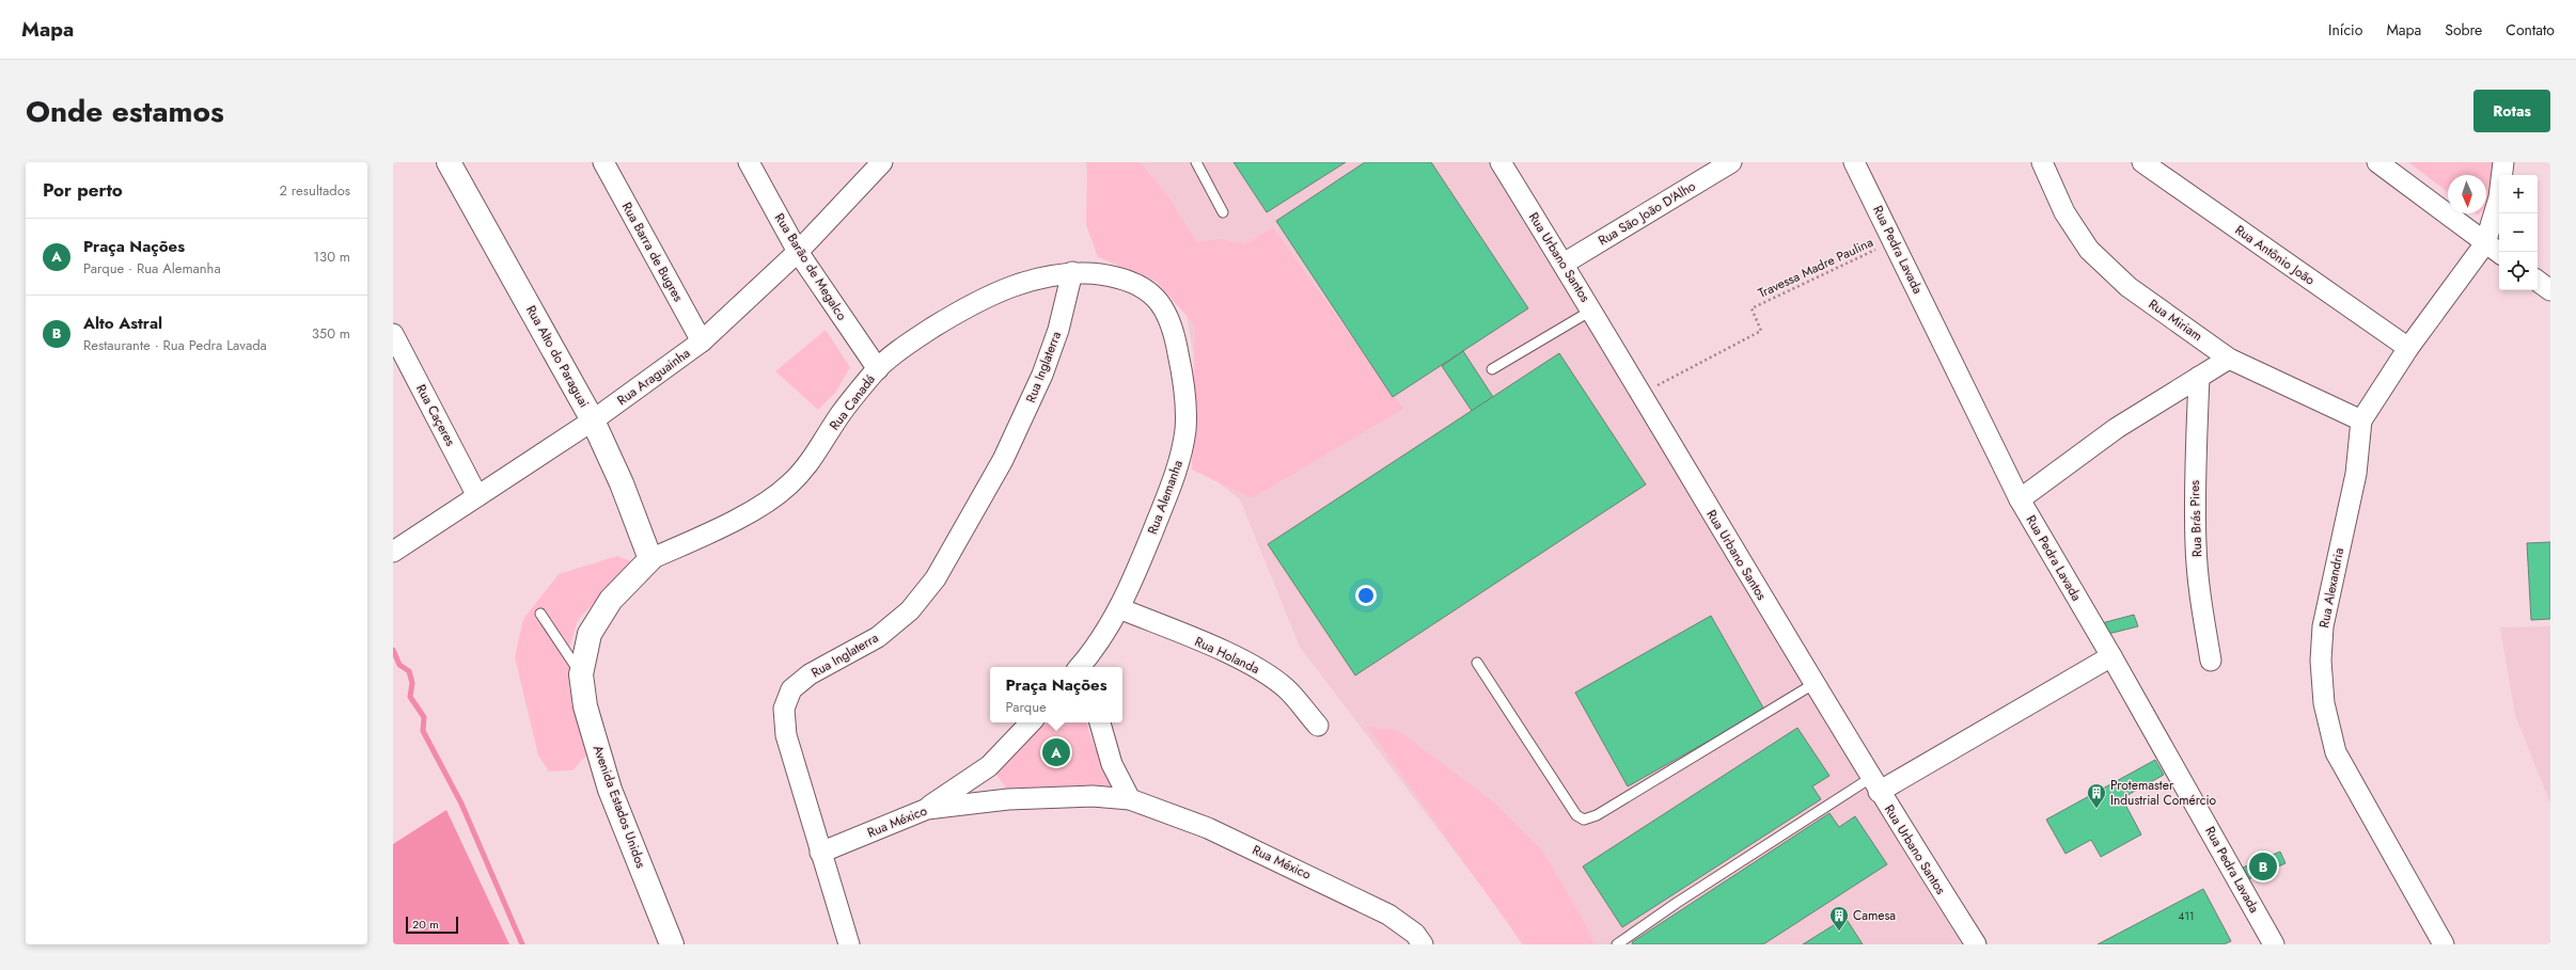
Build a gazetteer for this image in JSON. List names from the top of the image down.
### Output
{
  "streets": {
    "street": [
      "Rua São João D'Alho",
      "Rua Pedra Lavada",
      "Rua Barra de Bugres",
      "Rua Antônio João",
      "Rua Urbano Santos",
      "Rua Barão de Megalco",
      "Rua Miriam",
      "Rua Alto do Paraguai",
      "Rua Inglaterra",
      "Rua Araguainha",
      "Rua Canadá",
      "Rua Caçeres",
      "Rua Alemanha",
      "Rua Brás Pires",
      "Rua Alexandria",
      "Rua Holanda",
      "Avenida Estados Unidos",
      "Rua México"
    ],
    "path": ["Travessa Madre Paulina"]
  },
  "crossings": [
    ["Rua São João D'Alho", "Rua Urbano Santos"],
    ["Rua Pedra Lavada", "Travessa Madre Paulina"],
    ["Rua Barra de Bugres", "Rua Araguainha"],
    ["Rua Antônio João", "Rua Alexandria"],
    ["Rua Urbano Santos", "Travessa Madre Paulina"],
    ["Rua Barão de Megalco", "Rua Araguainha"],
    ["Rua Barão de Megalco", "Rua Canadá"],
    ["Rua Miriam", "Rua Alexandria"],
    ["Rua Alto do Paraguai", "Rua Araguainha"],
    ["Rua Alto do Paraguai", "Rua Canadá"],
    ["Rua Alto do Paraguai", "Avenida Estados Unidos"],
    ["Rua Inglaterra", "Rua Canadá"],
    ["Rua Inglaterra", "Rua Alemanha"],
    ["Rua Inglaterra", "Rua México"],
    ["Rua Araguainha", "Rua Caçeres"],
    ["Rua Canadá", "Rua Alemanha"],
    ["Rua Canadá", "Avenida Estados Unidos"],
    ["Rua Alemanha", "Rua Holanda"]
  ],
  "places": {
    "building": ["Protemaster Industrial Comércio", "Camesa"]
  },
  "house_numbers": ["411"],
  "scale_bar": "20 m",
  "north": "bottom",
  "page": {
    "header": "Mapa",
    "nav": [
      "Início",
      "Mapa",
      "Sobre",
      "Contato"
    ],
    "title": "Onde estamos",
    "buttons": "Rotas",
    "heading": ["Por perto", "2 resultados"],
    "map_buttons": ["+", "−"],
    "list": [
      {
        "mark": "A",
        "name": "Praça Nações",
        "note": "Parque · Rua Alemanha",
        "value": "130 m"
      },
      {
        "mark": "B",
        "name": "Alto Astral",
        "note": "Restaurante · Rua Pedra Lavada",
        "value": "350 m"
      }
    ],
    "popup": ["Praça Nações", "Parque"],
    "pins": ["A", "B"],
    "scale": "20 m"
  }
}
